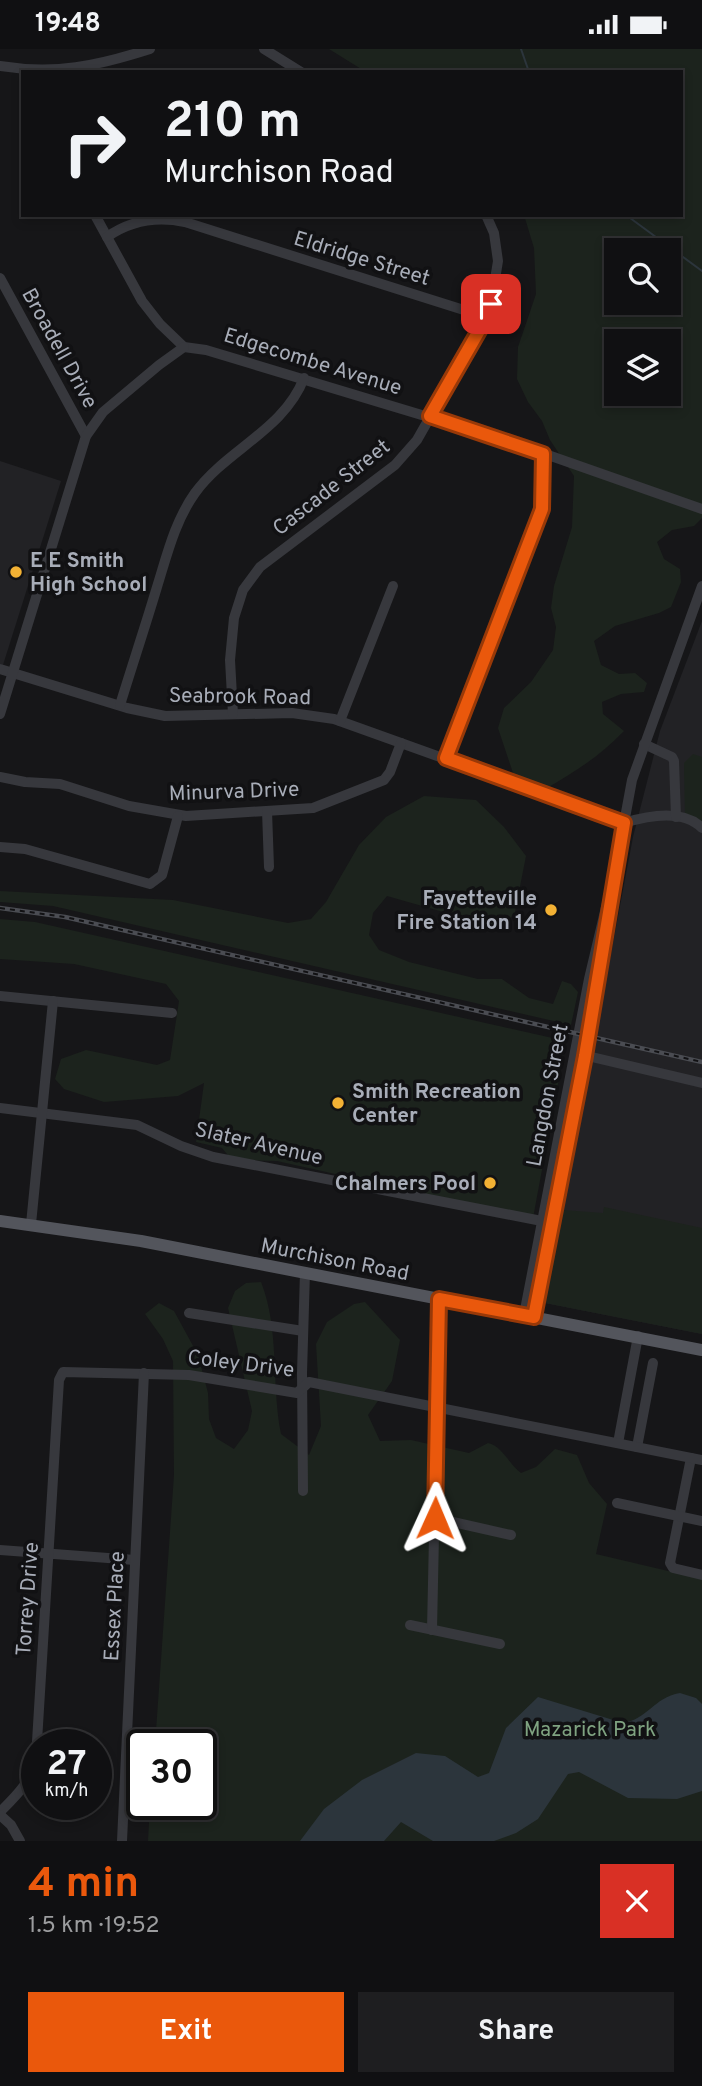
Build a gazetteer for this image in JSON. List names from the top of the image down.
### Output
{
  "streets": {
    "main road": ["Murchison Road"],
    "street": [
      "Eldridge Street",
      "Broadell Drive",
      "Edgecombe Avenue",
      "Cascade Street",
      "Seabrook Road",
      "Minurva Drive",
      "Langdon Street",
      "Slater Avenue",
      "Coley Drive",
      "Torrey Drive",
      "Essex Place"
    ]
  },
  "crossings": [
    ["Eldridge Street", "Cascade Street"],
    ["Edgecombe Avenue", "Cascade Street"],
    ["Cascade Street", "Seabrook Road"],
    ["Seabrook Road", "Minurva Drive"],
    ["Seabrook Road", "Langdon Street"],
    ["Langdon Street", "Slater Avenue"],
    ["Langdon Street", "Murchison Road"],
    ["Coley Drive", "Torrey Drive"],
    ["Coley Drive", "Essex Place"]
  ],
  "parks": ["Mazarick Park"],
  "places": [
    "E E Smith High School",
    "Fayetteville Fire Station 14",
    "Smith Recreation Center",
    "Chalmers Pool"
  ],
  "page": {
    "status": "19:48",
    "turn": ["210 m", "Murchison Road"],
    "speed": "27 km/h",
    "limit": "30",
    "heading": ["4 min", "1.5 km · 19:52"],
    "buttons": ["Exit", "Share"]
  }
}
